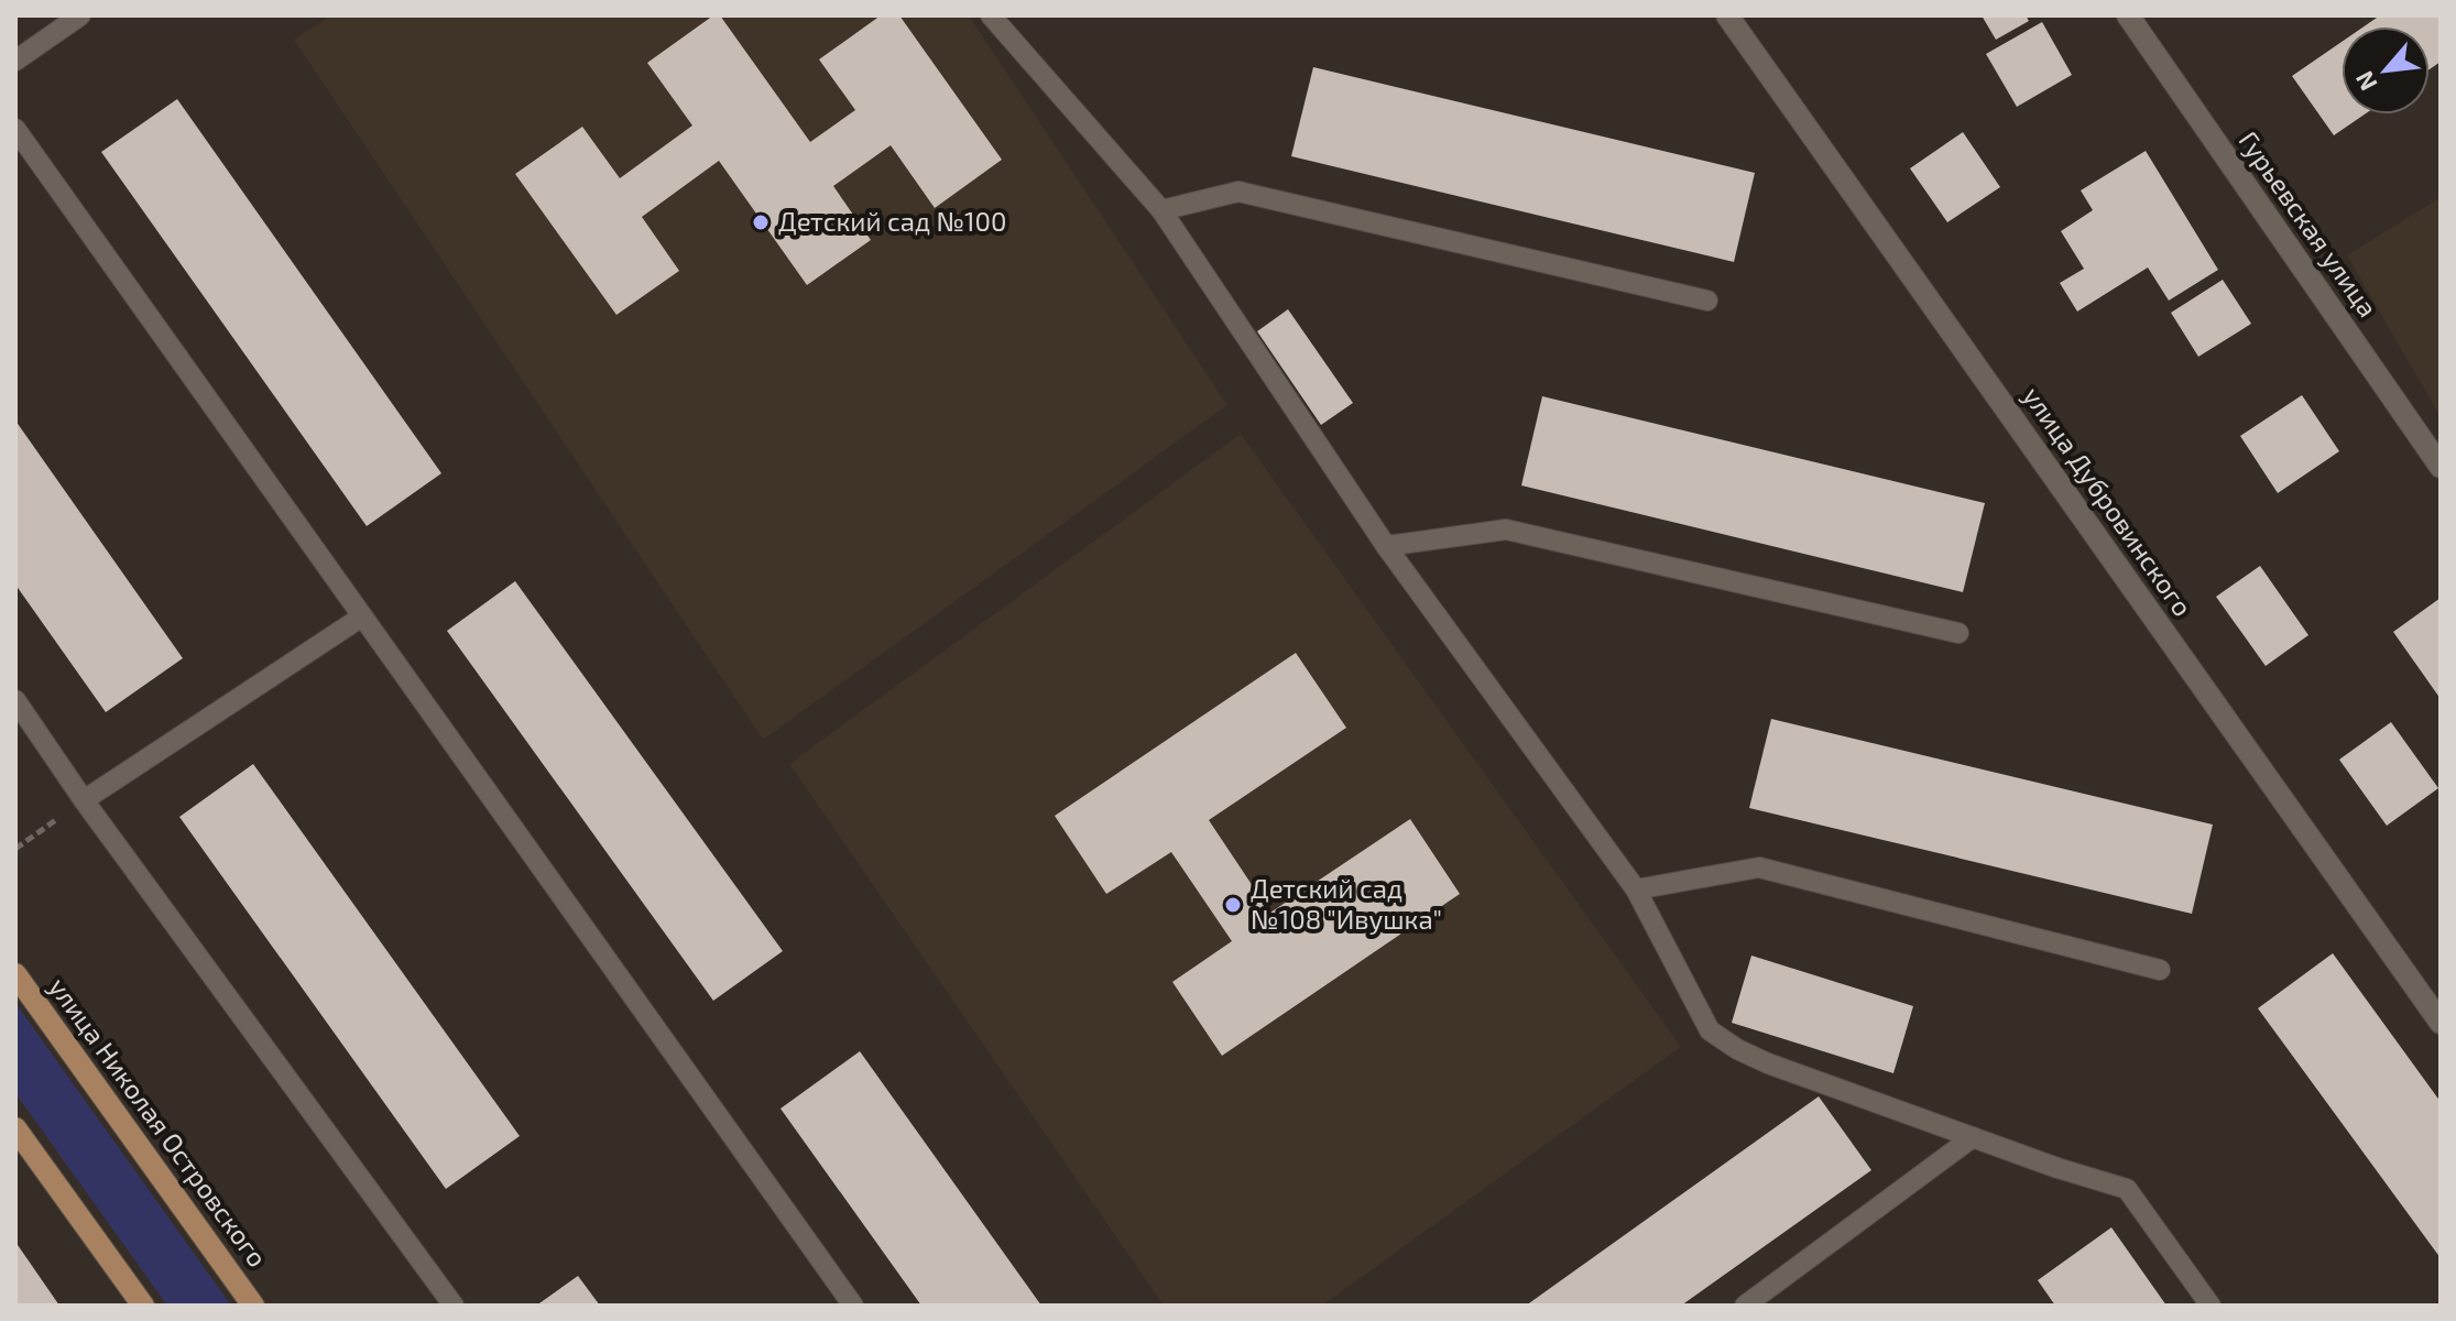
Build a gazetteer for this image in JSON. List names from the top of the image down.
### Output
{
  "streets": {
    "main road": ["улица Николая Островского"],
    "street": ["Гурьевская улица", "улица Дубровинского"]
  },
  "places": ["Детский сад №100", "Детский сад №108 \"Ивушка\""],
  "north": "bottom left"
}
